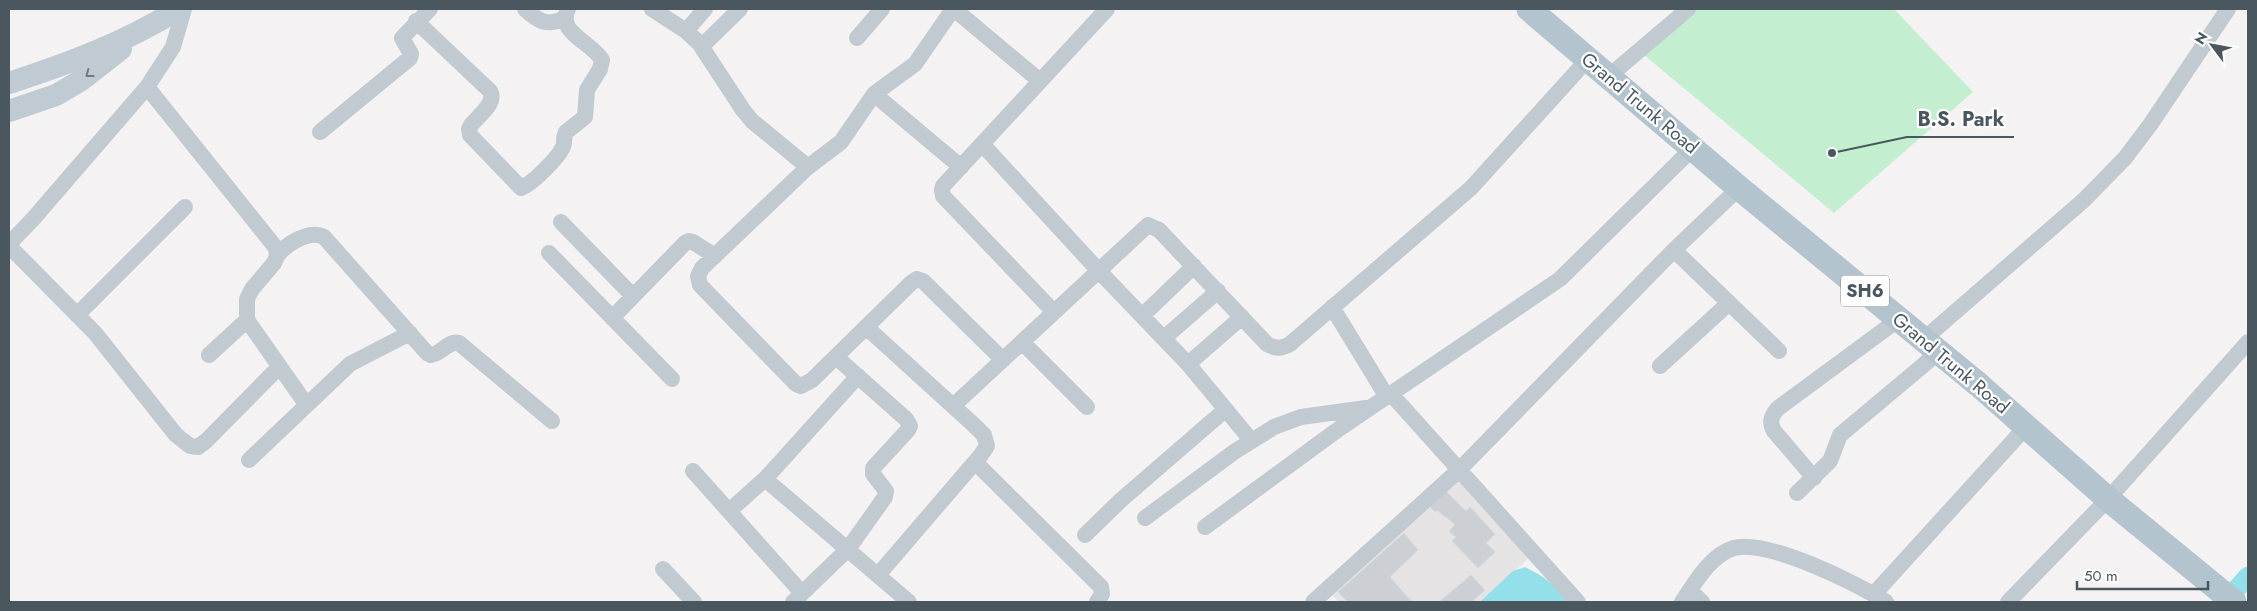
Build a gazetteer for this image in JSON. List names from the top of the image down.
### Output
{
  "streets": {
    "main road": ["Grand Trunk Road", "SH6"]
  },
  "places": ["B.S. Park"],
  "scale_bar": "50 m",
  "north": "top left"
}
